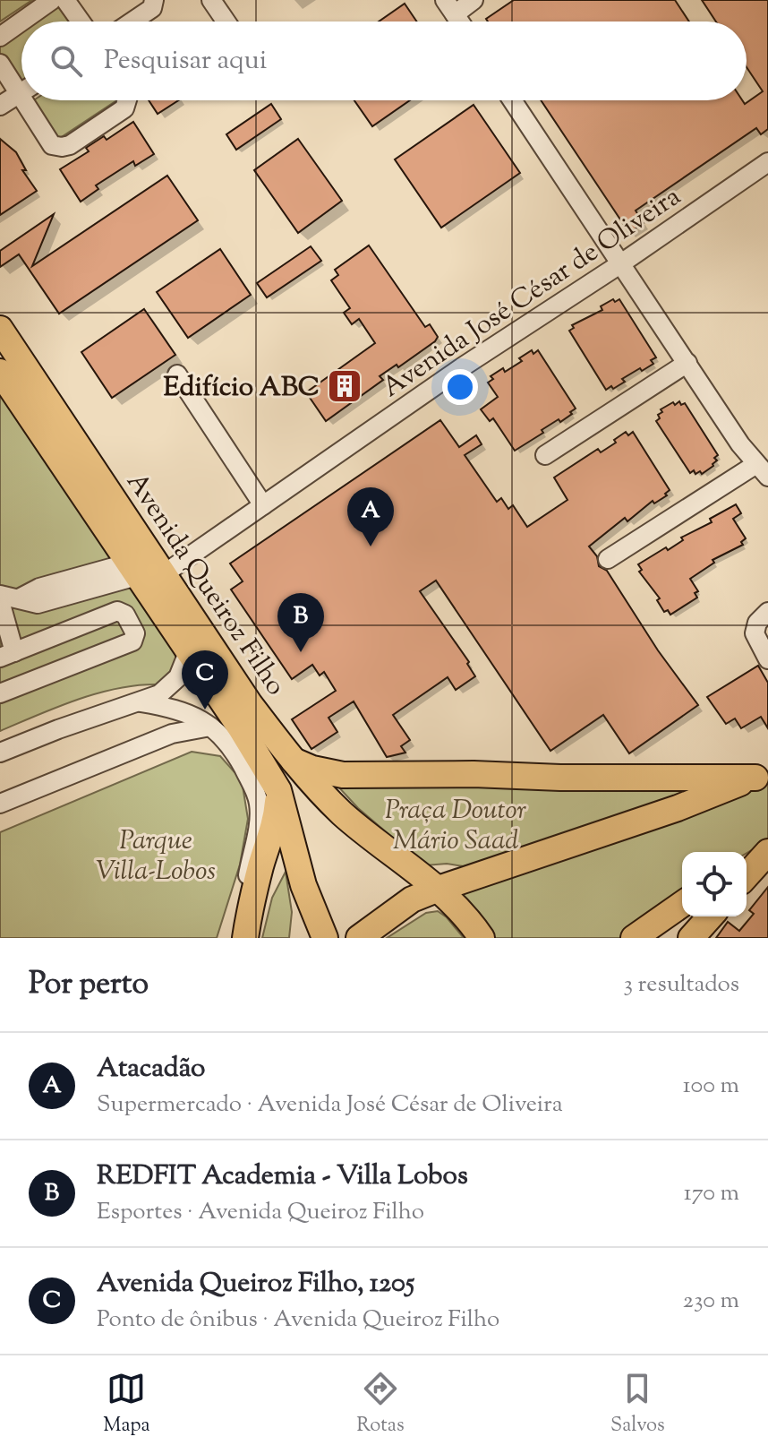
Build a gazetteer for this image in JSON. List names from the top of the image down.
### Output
{
  "streets": {
    "highway": ["Avenida Queiroz Filho"],
    "street": ["Avenida José César de Oliveira"]
  },
  "crossings": [
    ["Avenida José César de Oliveira", "Avenida Queiroz Filho"]
  ],
  "parks": ["Praça Doutor Mário Saad", "Parque Villa-Lobos"],
  "places": {
    "building": ["Edifício ABC"]
  },
  "page": {
    "search": "Pesquisar aqui",
    "pins": ["A", "B", "C"],
    "heading": ["Por perto", "3 resultados"],
    "list": [
      {
        "mark": "A",
        "name": "Atacadão",
        "note": "Supermercado · Avenida José César de Oliveira",
        "value": "100 m"
      },
      {
        "mark": "B",
        "name": "REDFIT Academia - Villa Lobos",
        "note": "Esportes · Avenida Queiroz Filho",
        "value": "170 m"
      },
      {
        "mark": "C",
        "name": "Avenida Queiroz Filho, 1205",
        "note": "Ponto de ônibus · Avenida Queiroz Filho",
        "value": "230 m"
      }
    ],
    "nav": ["Mapa", "Rotas", "Salvos"]
  }
}
